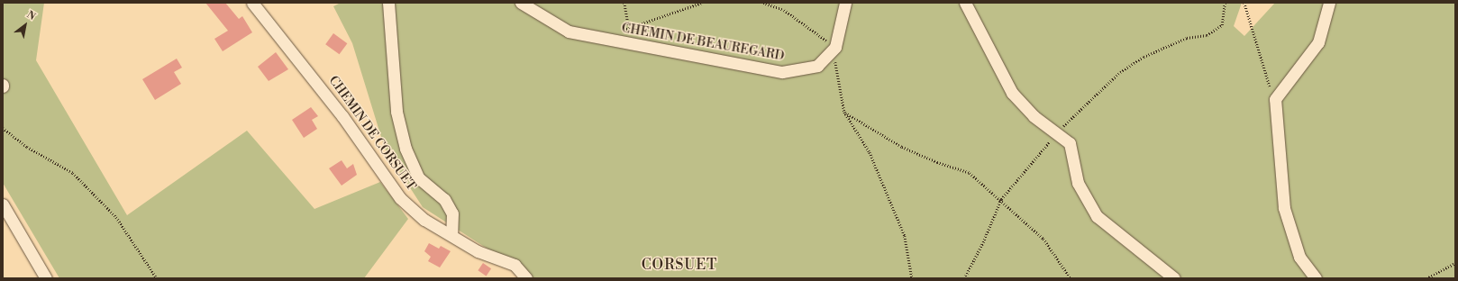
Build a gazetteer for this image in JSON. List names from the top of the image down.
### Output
{
  "streets": {
    "street": ["CHEMIN DE BEAUREGARD", "CHEMIN DE CORSUET"]
  },
  "districts": ["CORSUET"],
  "north": "top right"
}
